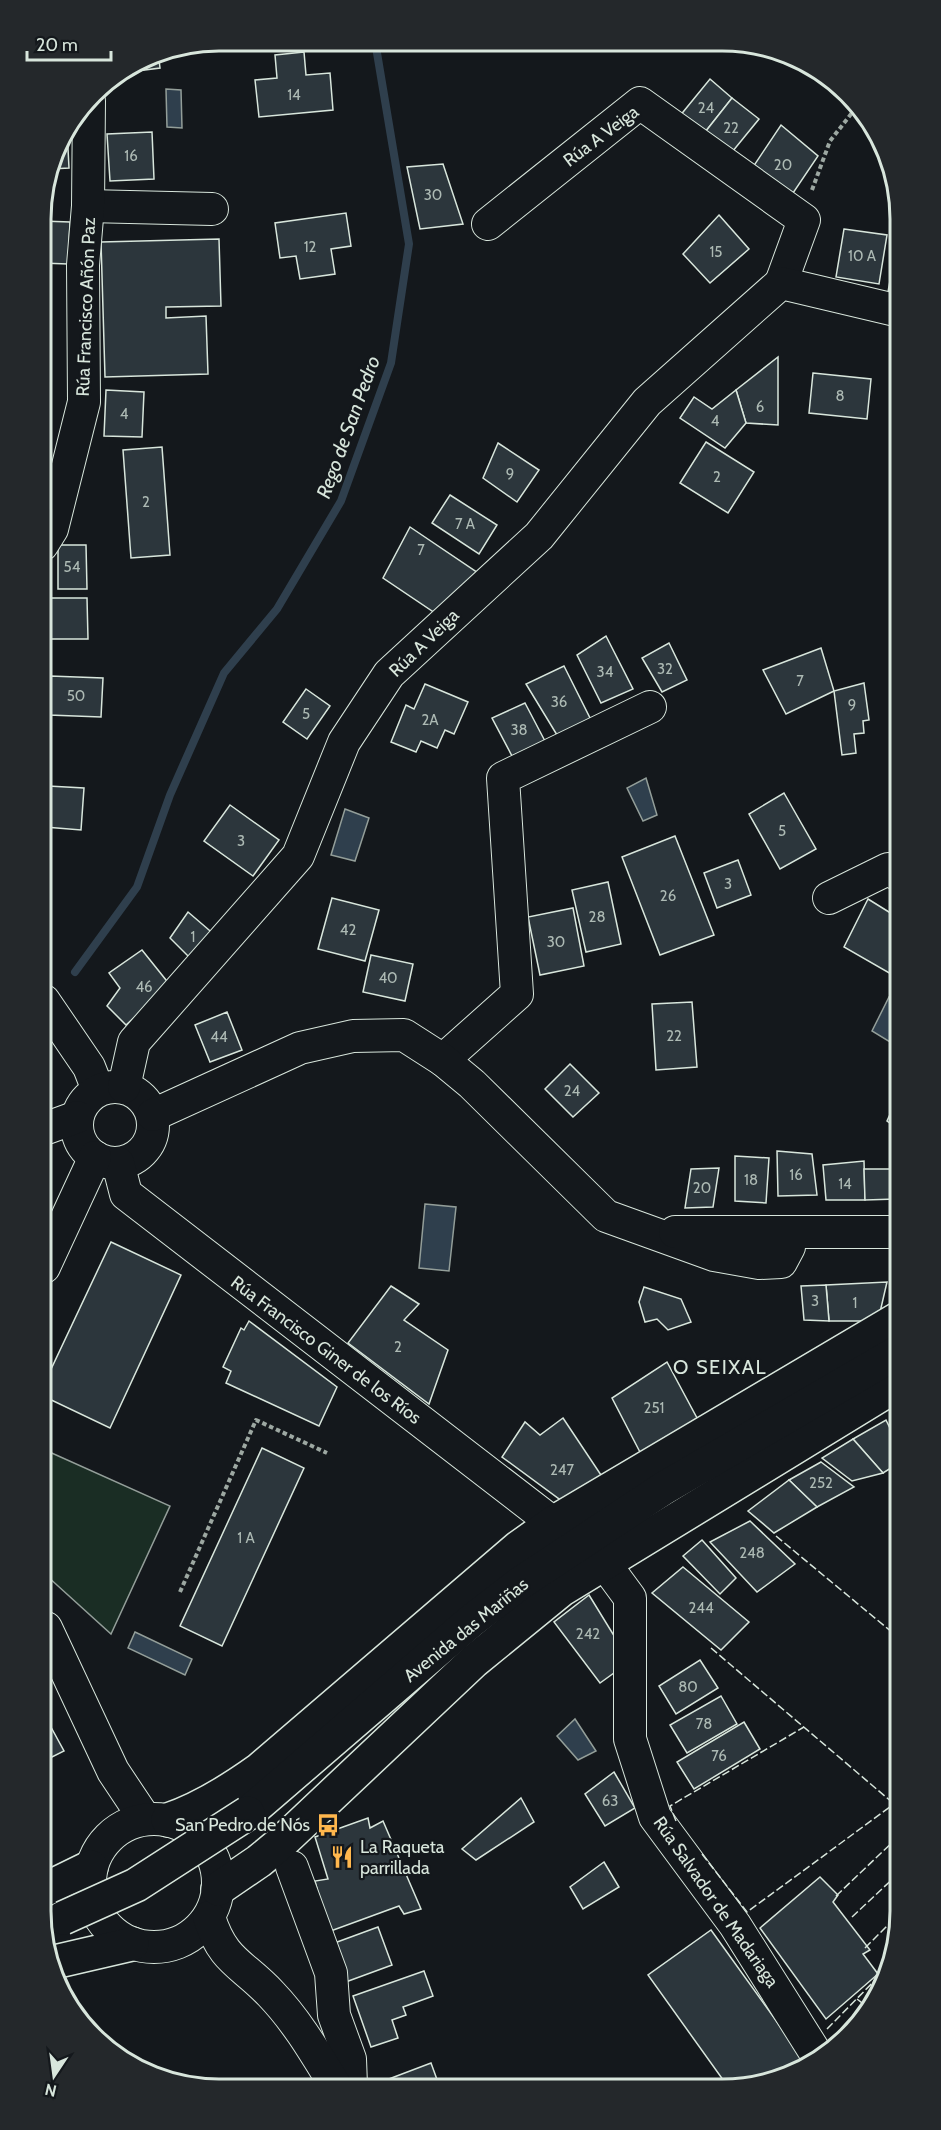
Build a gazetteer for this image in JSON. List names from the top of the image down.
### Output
{
  "streets": {
    "main road": ["Avenida das Mariñas"],
    "street": [
      "Rúa A Veiga",
      "Rúa Francisco Añón Paz",
      "Rúa Francisco Giner de los Ríos",
      "Rúa Salvador de Madariaga"
    ]
  },
  "crossings": [
    ["Rúa A Veiga", "Rúa Francisco Giner de los Ríos"]
  ],
  "districts": ["O SEIXAL"],
  "water": ["Rego de San Pedro"],
  "places": {
    "bus stop": ["San Pedro de Nós"],
    "restaurant": ["La Raqueta parrillada"]
  },
  "house_numbers": [
    "14",
    "24",
    "22",
    "16",
    "20",
    "30",
    "12",
    "15",
    "10 A",
    "8",
    "6",
    "4",
    "4",
    "9",
    "2",
    "2",
    "7 A",
    "7",
    "54",
    "32",
    "34",
    "7",
    "50",
    "36",
    "9",
    "5",
    "2A",
    "38",
    "5",
    "3",
    "3",
    "26",
    "28",
    "42",
    "1",
    "30",
    "40",
    "46",
    "22",
    "44",
    "24",
    "16",
    "18",
    "14",
    "20",
    "3",
    "1",
    "2",
    "251",
    "247",
    "252",
    "1 A",
    "248",
    "244",
    "242",
    "80",
    "78",
    "76",
    "63"
  ],
  "scale_bar": "20 m",
  "north": "bottom"
}
